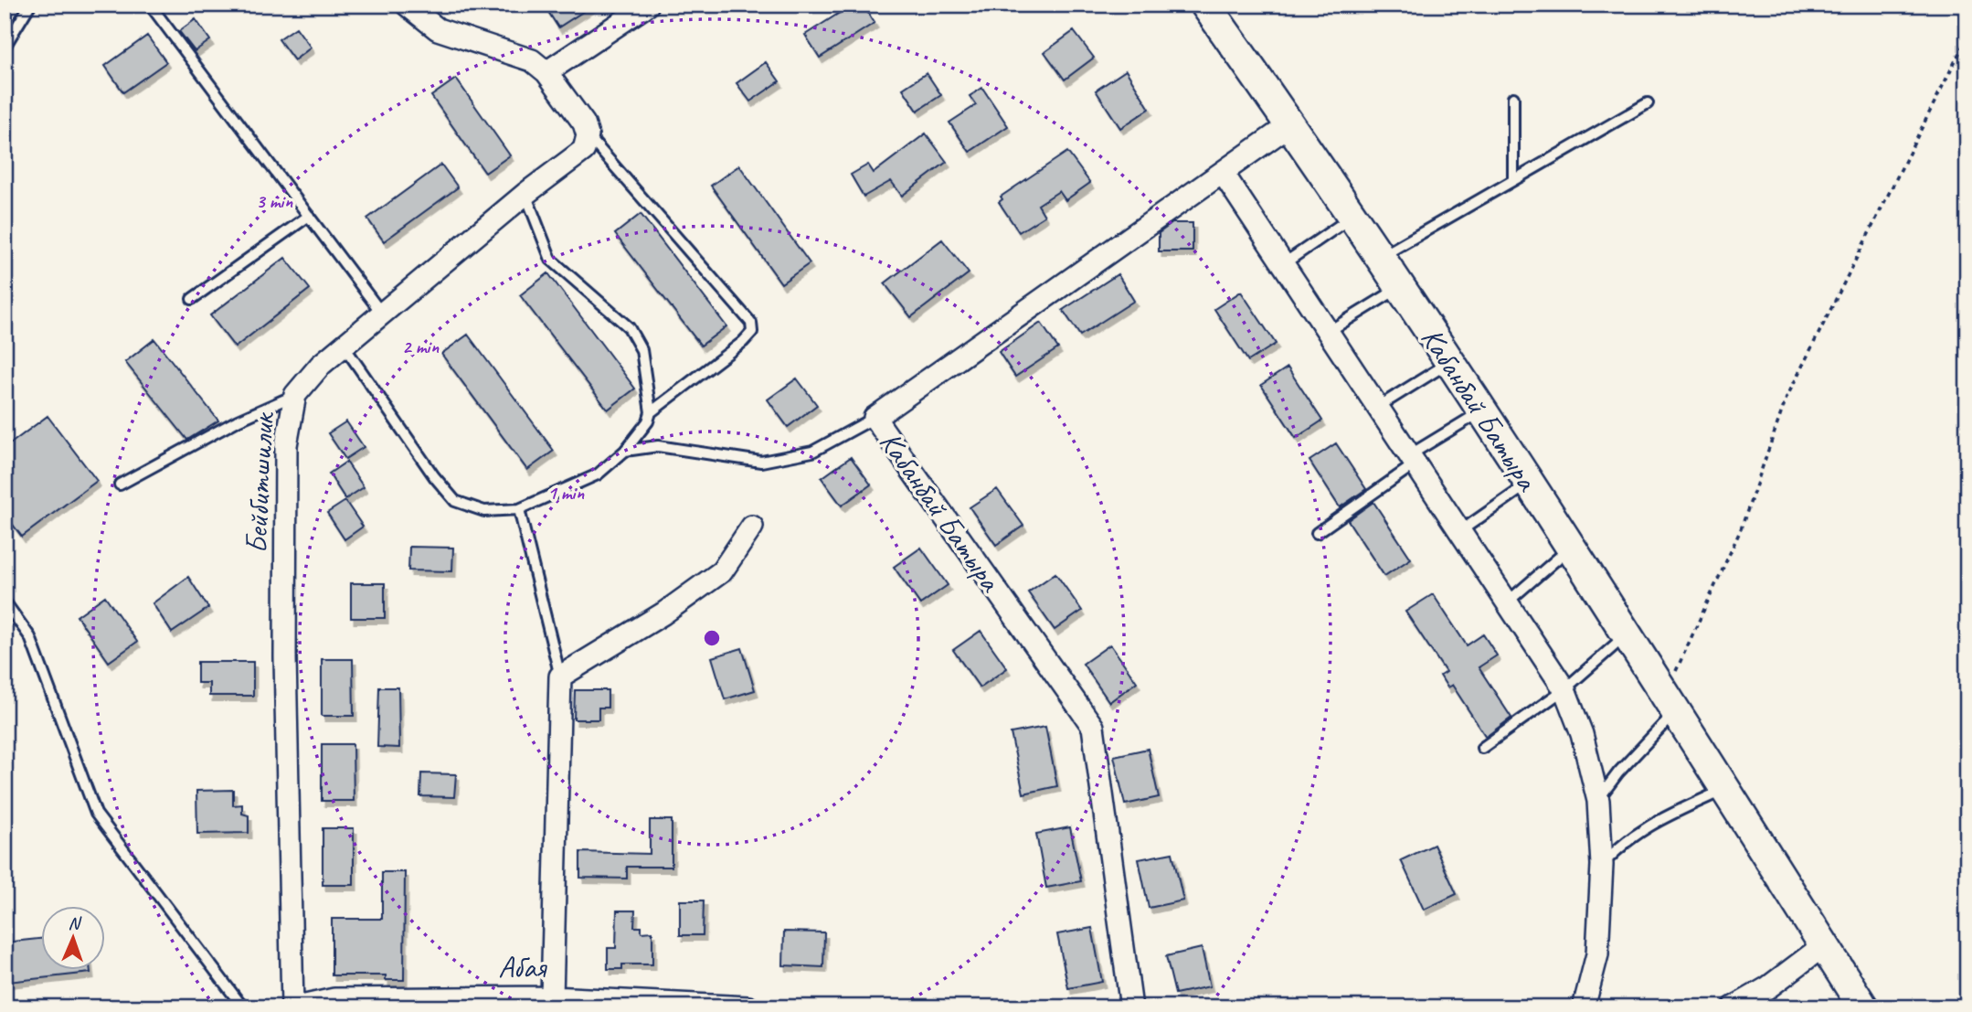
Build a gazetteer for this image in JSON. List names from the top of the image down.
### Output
{
  "streets": {
    "main road": ["Кабанбай Батыра"],
    "street": ["Бейбитшилик", "Абая"]
  },
  "crossings": [
    ["Бейбитшилик", "Абая"]
  ],
  "north": "top",
  "rings": ["3 min", "2 min", "1 min"]
}
